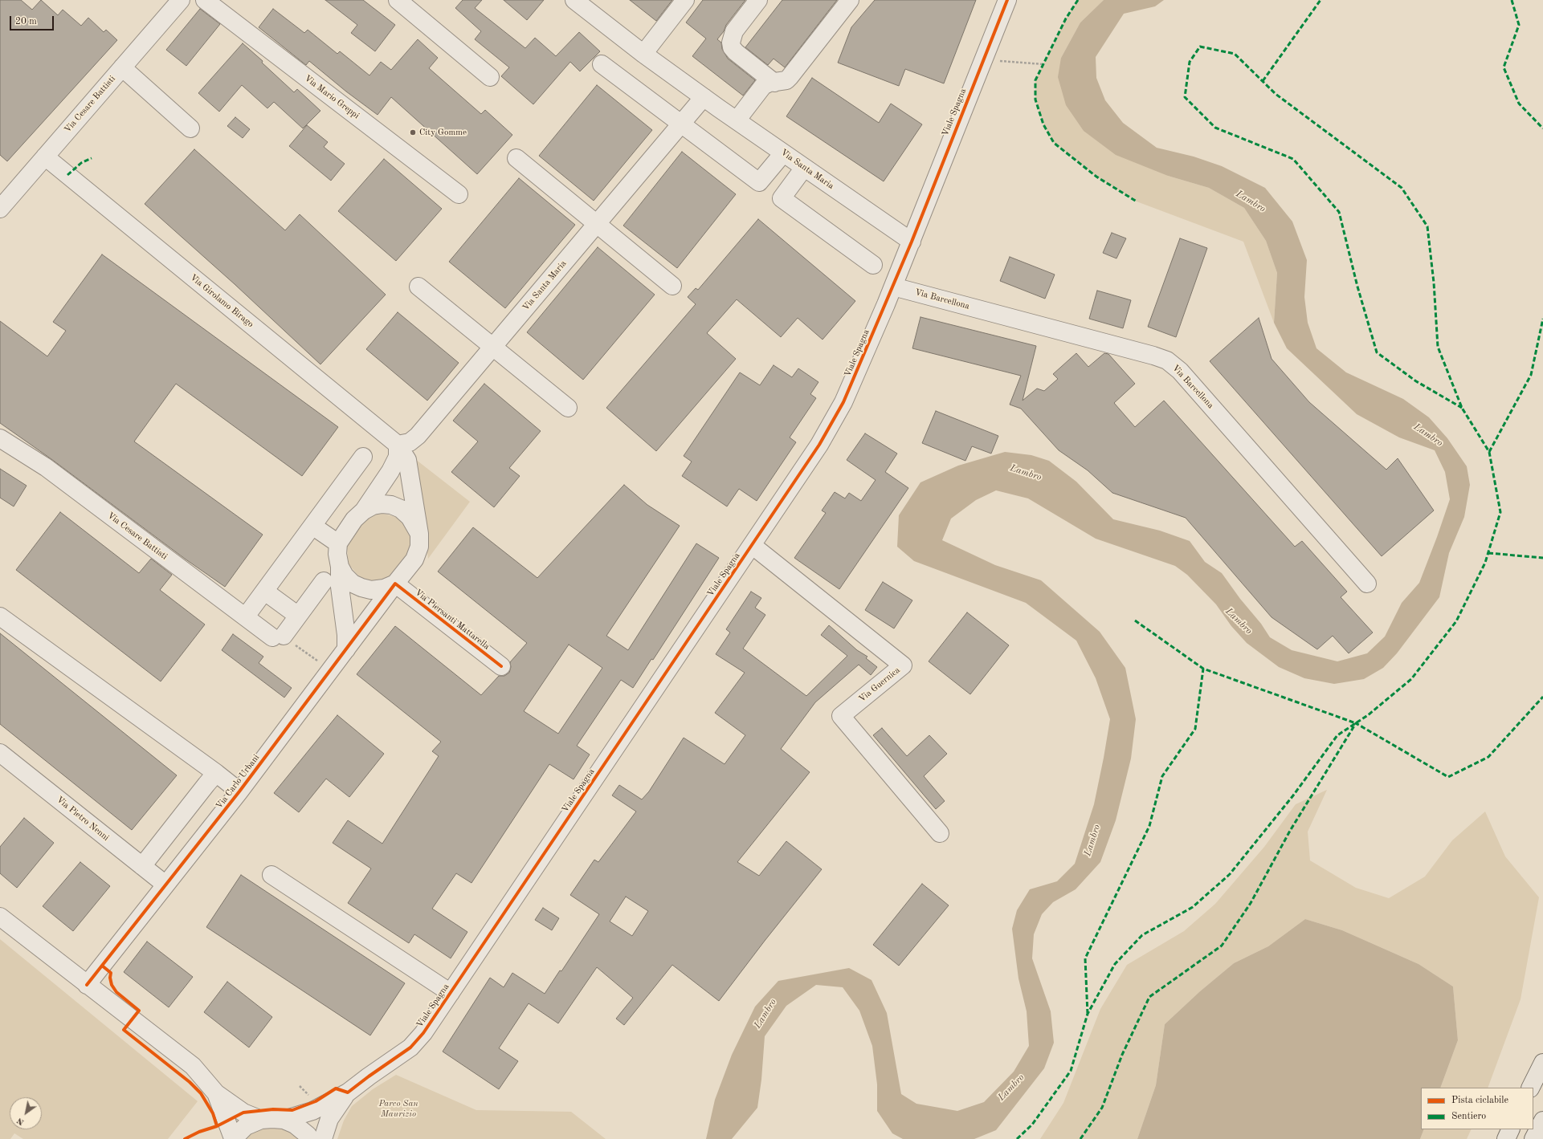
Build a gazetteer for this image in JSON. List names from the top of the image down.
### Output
{
  "streets": {
    "street": [
      "Via Mario Greppi",
      "Via Cesare Battisti",
      "Viale Spagna",
      "Via Santa Maria",
      "Via Barcellona",
      "Via Girolamo Birago",
      "Via Piersanti Mattarella",
      "Via Guernica",
      "Via Carlo Urbani",
      "Via Pietro Nenni"
    ]
  },
  "crossings": [
    ["Via Cesare Battisti", "Via Girolamo Birago"],
    ["Viale Spagna", "Via Santa Maria"],
    ["Viale Spagna", "Via Barcellona"],
    ["Viale Spagna", "Via Guernica"],
    ["Via Santa Maria", "Via Girolamo Birago"],
    ["Via Girolamo Birago", "Via Piersanti Mattarella"],
    ["Via Girolamo Birago", "Via Carlo Urbani"],
    ["Via Piersanti Mattarella", "Via Carlo Urbani"],
    ["Via Carlo Urbani", "Via Pietro Nenni"]
  ],
  "water": ["Lambro"],
  "parks": ["Parco San Maurizio"],
  "places": ["City Gomme"],
  "legend": ["Pista ciclabile", "Sentiero"],
  "scale_bar": "20 m",
  "north": "bottom left"
}
